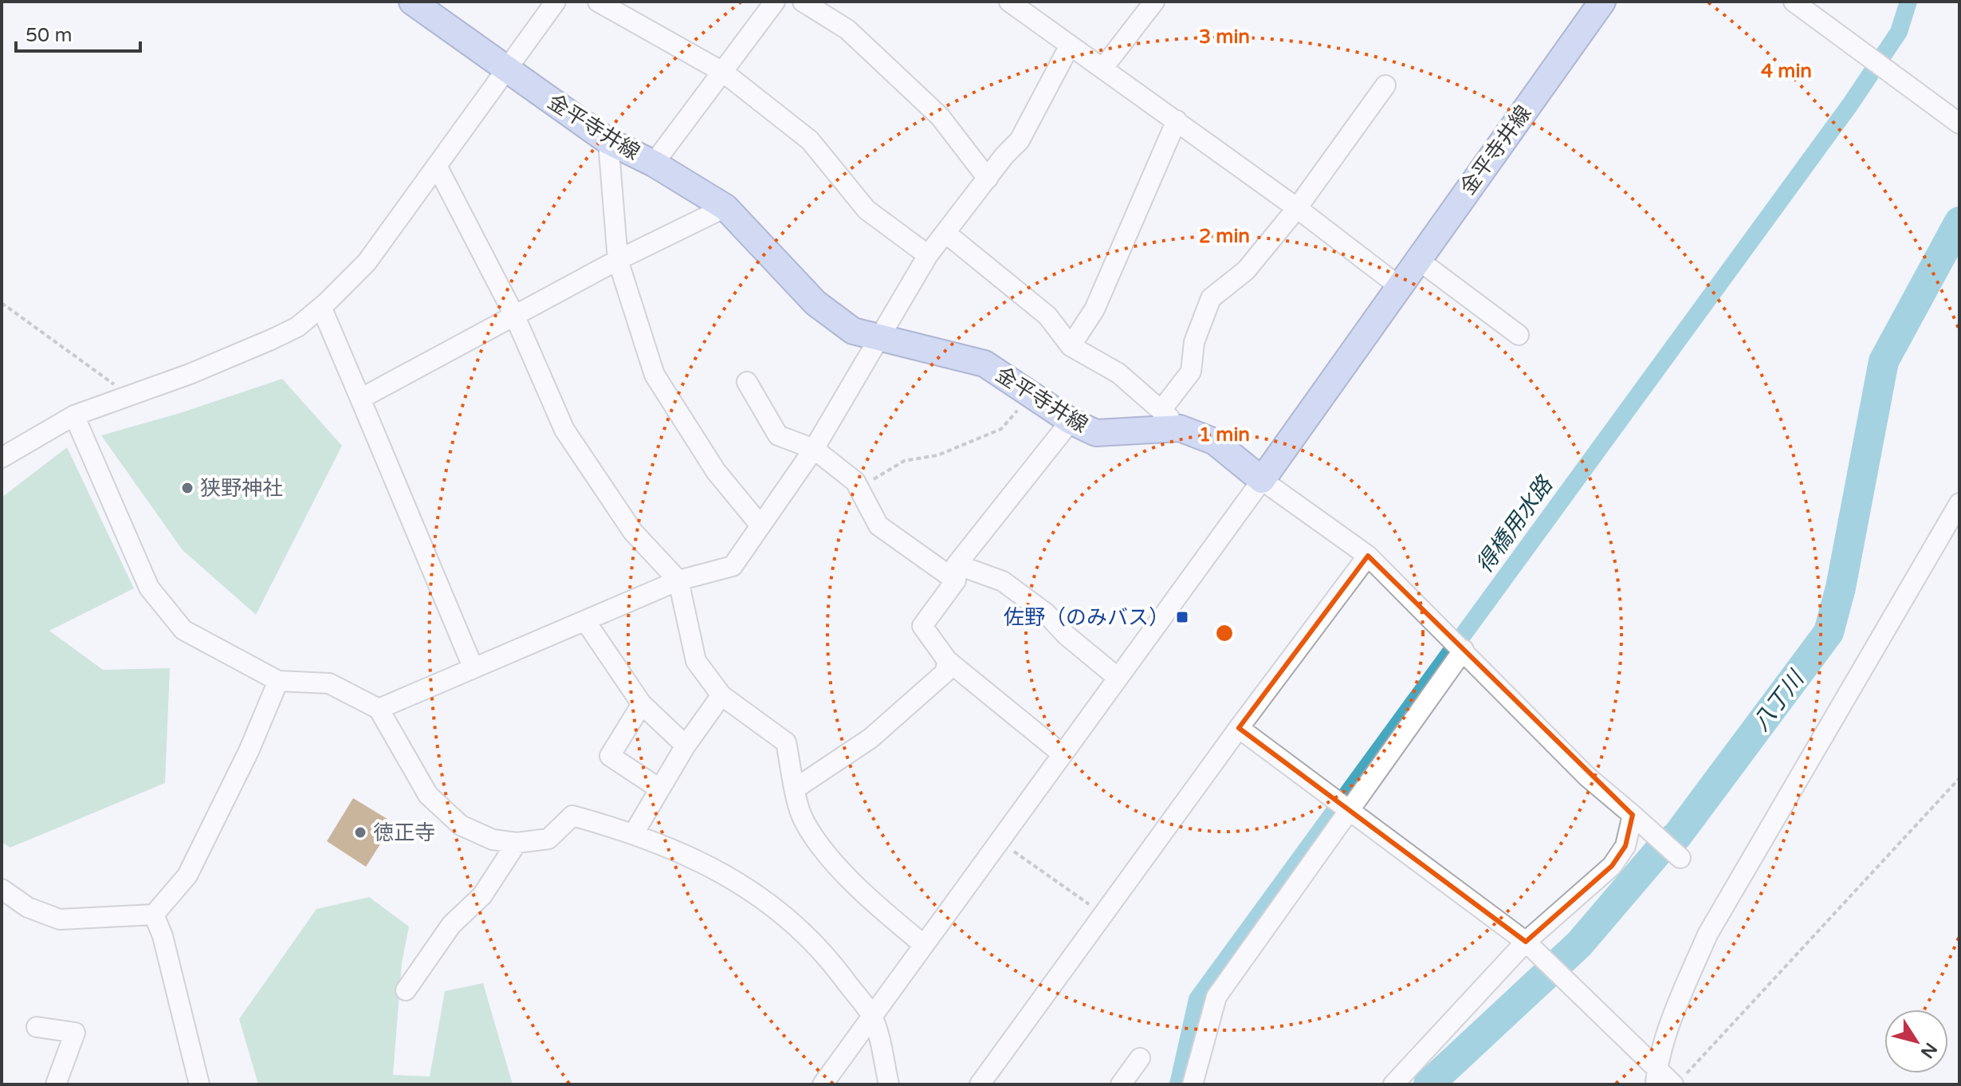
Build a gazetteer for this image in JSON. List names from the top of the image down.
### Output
{
  "streets": {
    "main road": ["金平寺井線"]
  },
  "water": ["得橋用水路", "八丁川"],
  "places": {
    "other": ["狭野神社", "徳正寺"],
    "transit": ["佐野（のみバス）"]
  },
  "scale_bar": "50 m",
  "north": "bottom right",
  "rings": [
    "3 min",
    "4 min",
    "2 min",
    "1 min"
  ]
}
